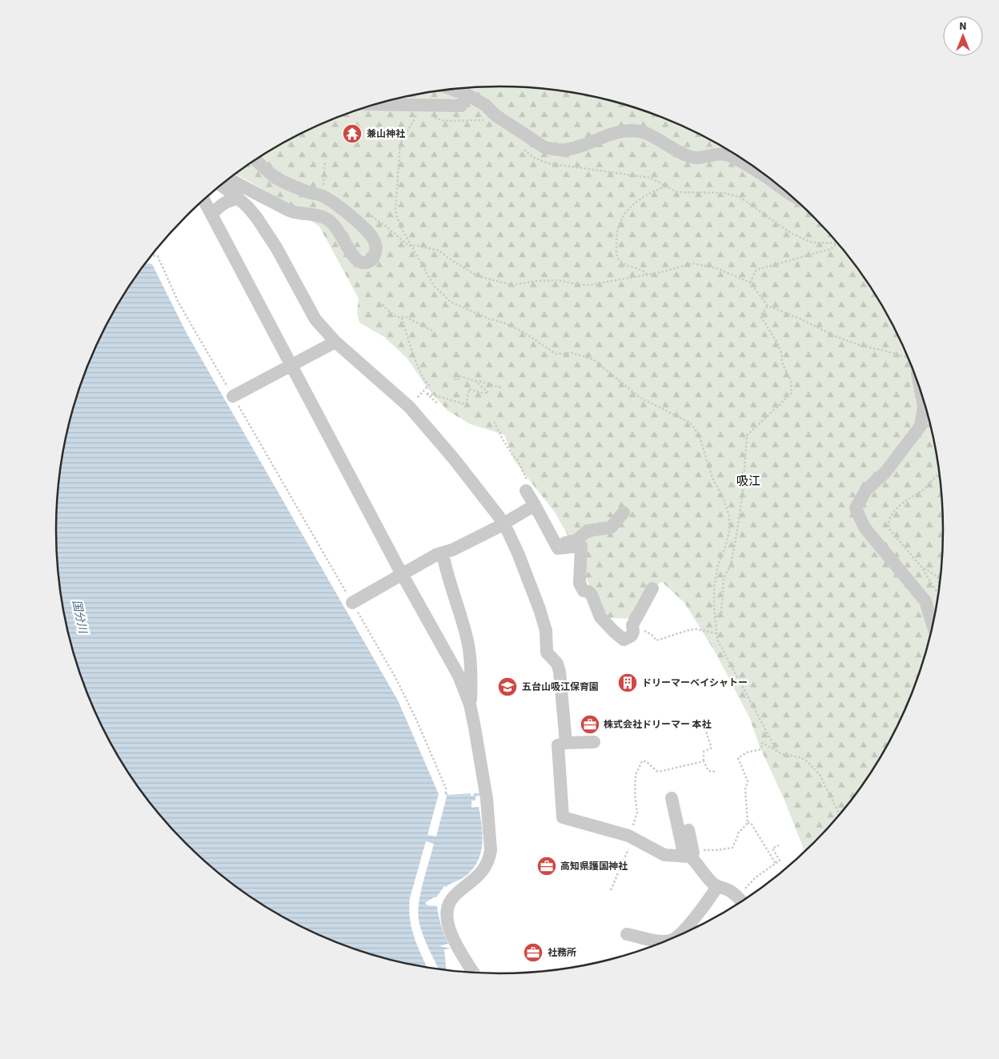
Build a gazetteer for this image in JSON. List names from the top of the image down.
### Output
{
  "districts": ["吸江"],
  "water": ["国分川"],
  "places": {
    "temple": ["兼山神社"],
    "building": ["ドリーマーベイシャトー"],
    "school or university": ["五台山吸江保育園"],
    "office": ["株式会社ドリーマー 本社", "高知県護国神社", "社務所"]
  },
  "north": "top"
}
